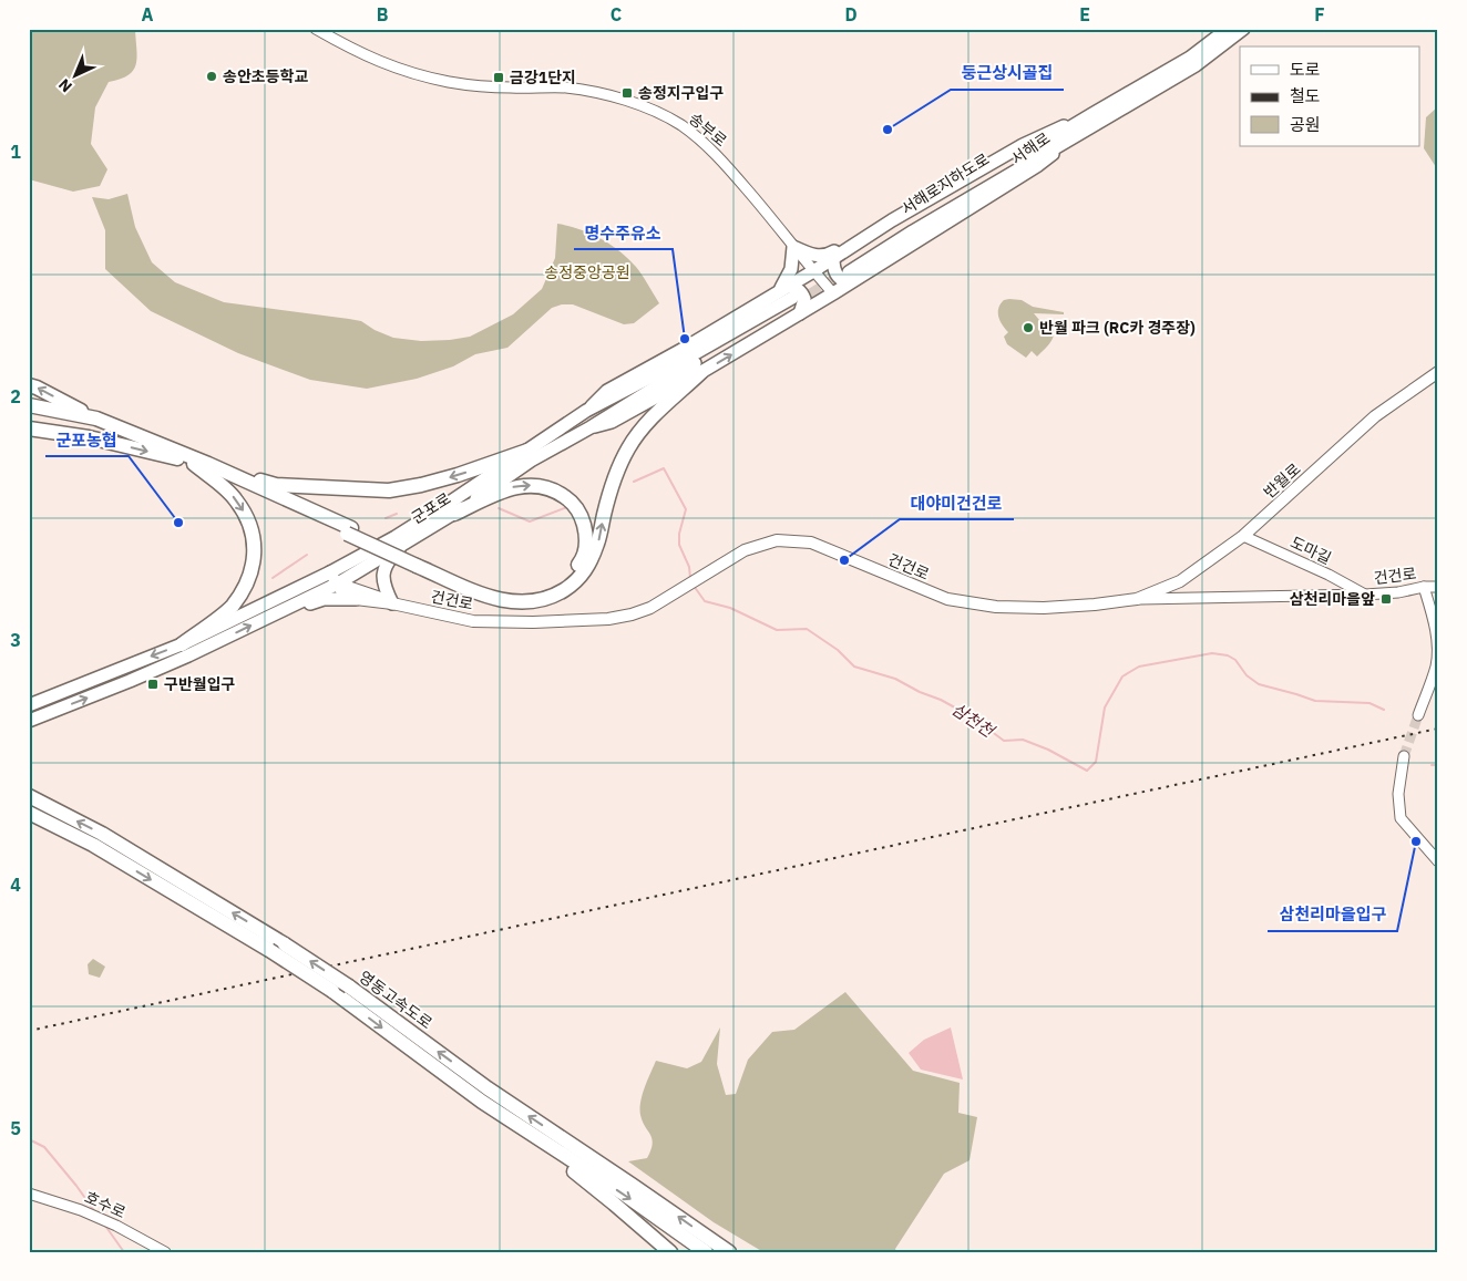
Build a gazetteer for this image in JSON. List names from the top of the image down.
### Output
{
  "streets": {
    "highway": ["영동고속도로"],
    "main road": [
      "서해로",
      "서해로지하도로",
      "반월로",
      "군포로",
      "건건로"
    ],
    "street": ["송부로", "도마길", "호수로"]
  },
  "crossings": [
    ["송부로", "서해로"],
    ["송부로", "군포로"],
    ["서해로", "서해로지하도로"],
    ["서해로", "군포로"],
    ["반월로", "도마길"],
    ["반월로", "건건로"],
    ["군포로", "건건로"],
    ["도마길", "건건로"]
  ],
  "water": ["삼천천"],
  "parks": ["송정중앙공원"],
  "places": {
    "other": [
      "송안초등학교",
      "둥근상시골집",
      "반월 파크 (RC카 경주장)",
      "명수주유소",
      "군포농협",
      "대야미건건로",
      "삼천리마을입구"
    ],
    "transit": [
      "금강1단지",
      "송정지구입구",
      "삼천리마을앞",
      "구반월입구"
    ]
  },
  "legend": ["도로", "철도", "공원"],
  "north": "bottom left",
  "grid": {
    "columns": [
      "A",
      "B",
      "C",
      "D",
      "E",
      "F"
    ],
    "rows": [
      "1",
      "2",
      "3",
      "4",
      "5"
    ]
  }
}
